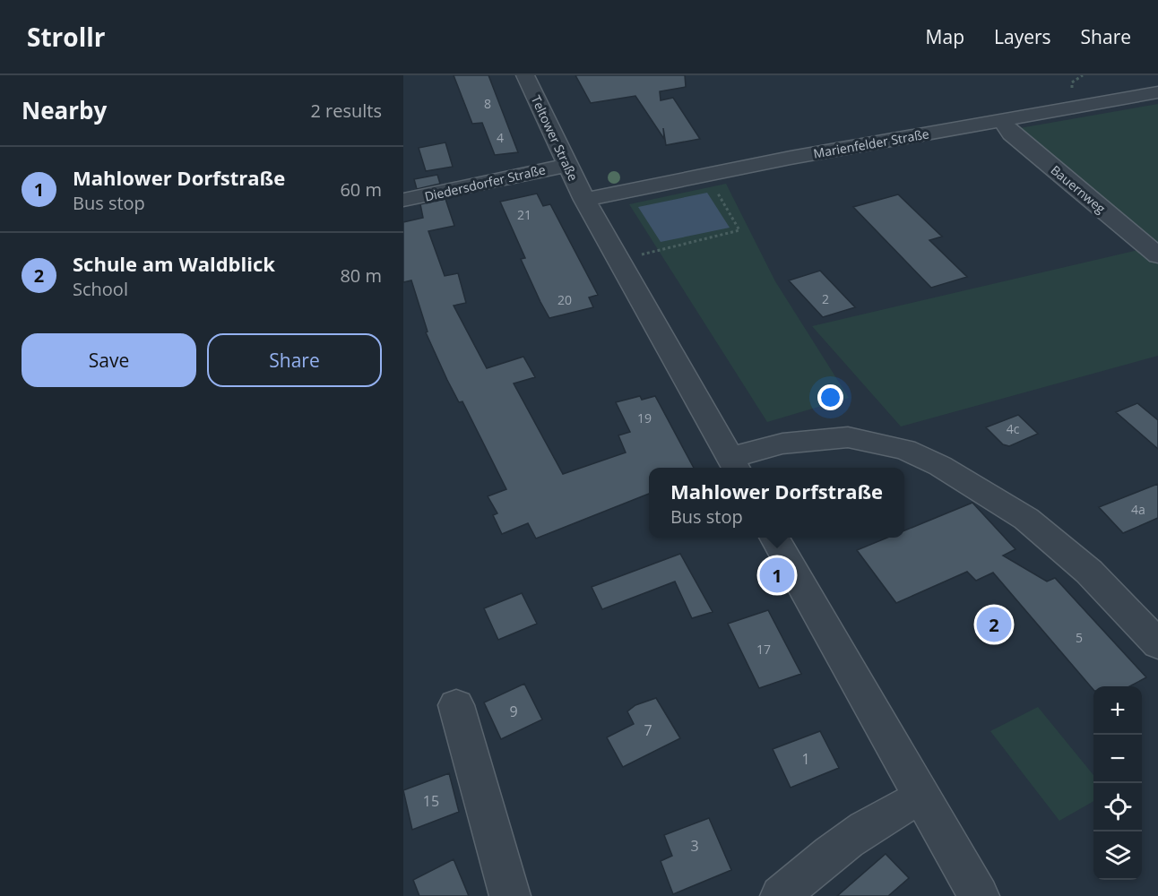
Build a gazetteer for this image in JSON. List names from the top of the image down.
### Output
{
  "streets": {
    "street": [
      "Teltower Straße",
      "Marienfelder Straße",
      "Diedersdorfer Straße",
      "Bauernweg"
    ]
  },
  "crossings": [
    ["Teltower Straße", "Marienfelder Straße"],
    ["Teltower Straße", "Diedersdorfer Straße"],
    ["Marienfelder Straße", "Bauernweg"]
  ],
  "house_numbers": [
    "8",
    "4",
    "21",
    "2",
    "20",
    "19",
    "4c",
    "4a",
    "5",
    "17",
    "9",
    "7",
    "1",
    "15",
    "3"
  ],
  "page": {
    "header": "Strollr",
    "nav": ["Map", "Layers", "Share"],
    "heading": ["Nearby", "2 results"],
    "list": [
      {
        "mark": "1",
        "name": "Mahlower Dorfstraße",
        "note": "Bus stop",
        "value": "60 m"
      },
      {
        "mark": "2",
        "name": "Schule am Waldblick",
        "note": "School",
        "value": "80 m"
      }
    ],
    "buttons": ["Save", "Share"],
    "popup": ["Mahlower Dorfstraße", "Bus stop"],
    "pins": ["1", "2"],
    "map_buttons": ["+", "−"]
  }
}
